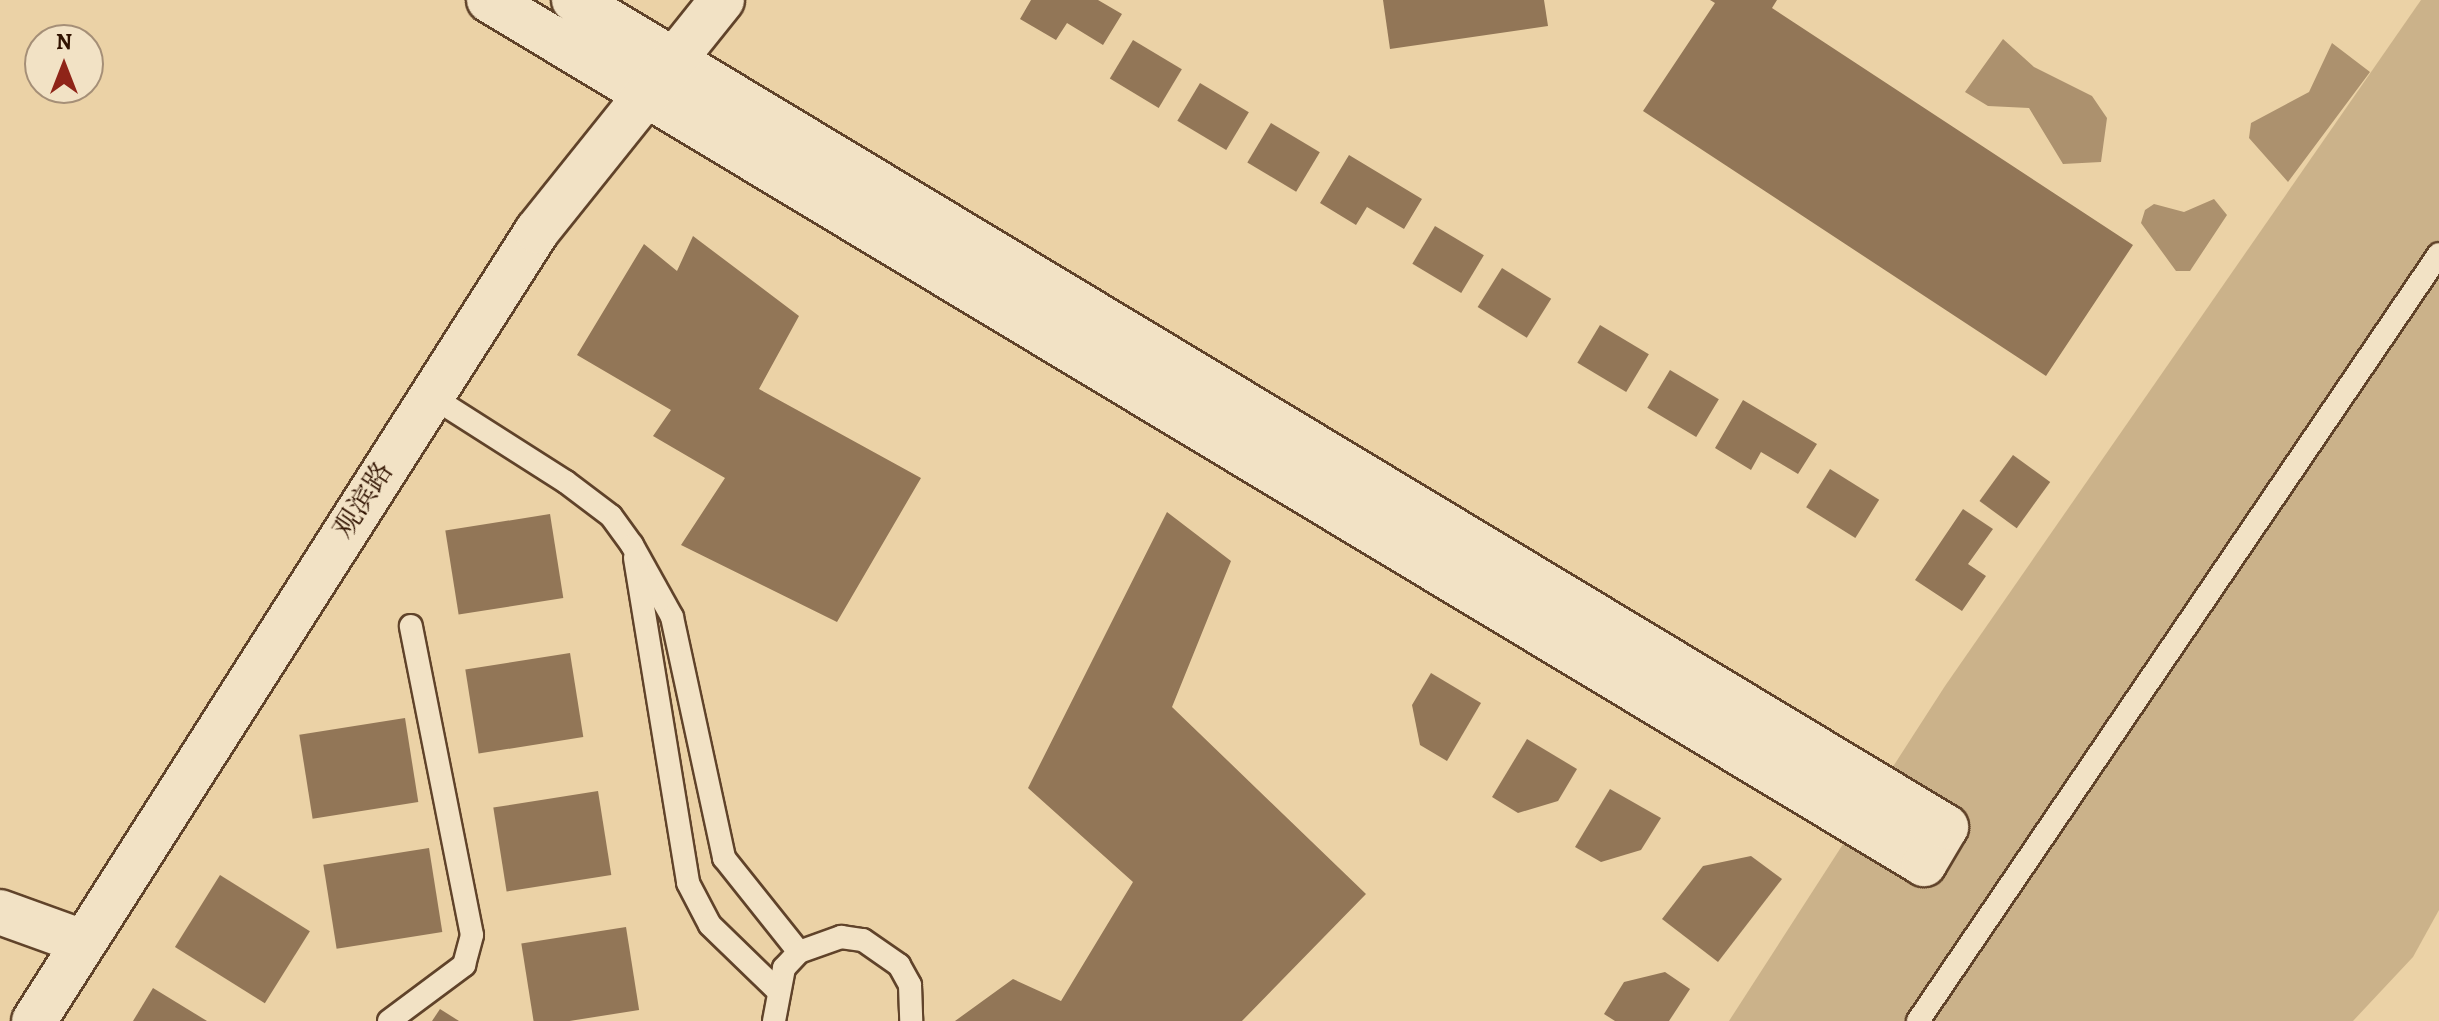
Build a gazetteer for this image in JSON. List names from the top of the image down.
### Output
{
  "streets": {
    "street": ["观滨路"]
  },
  "north": "top"
}
